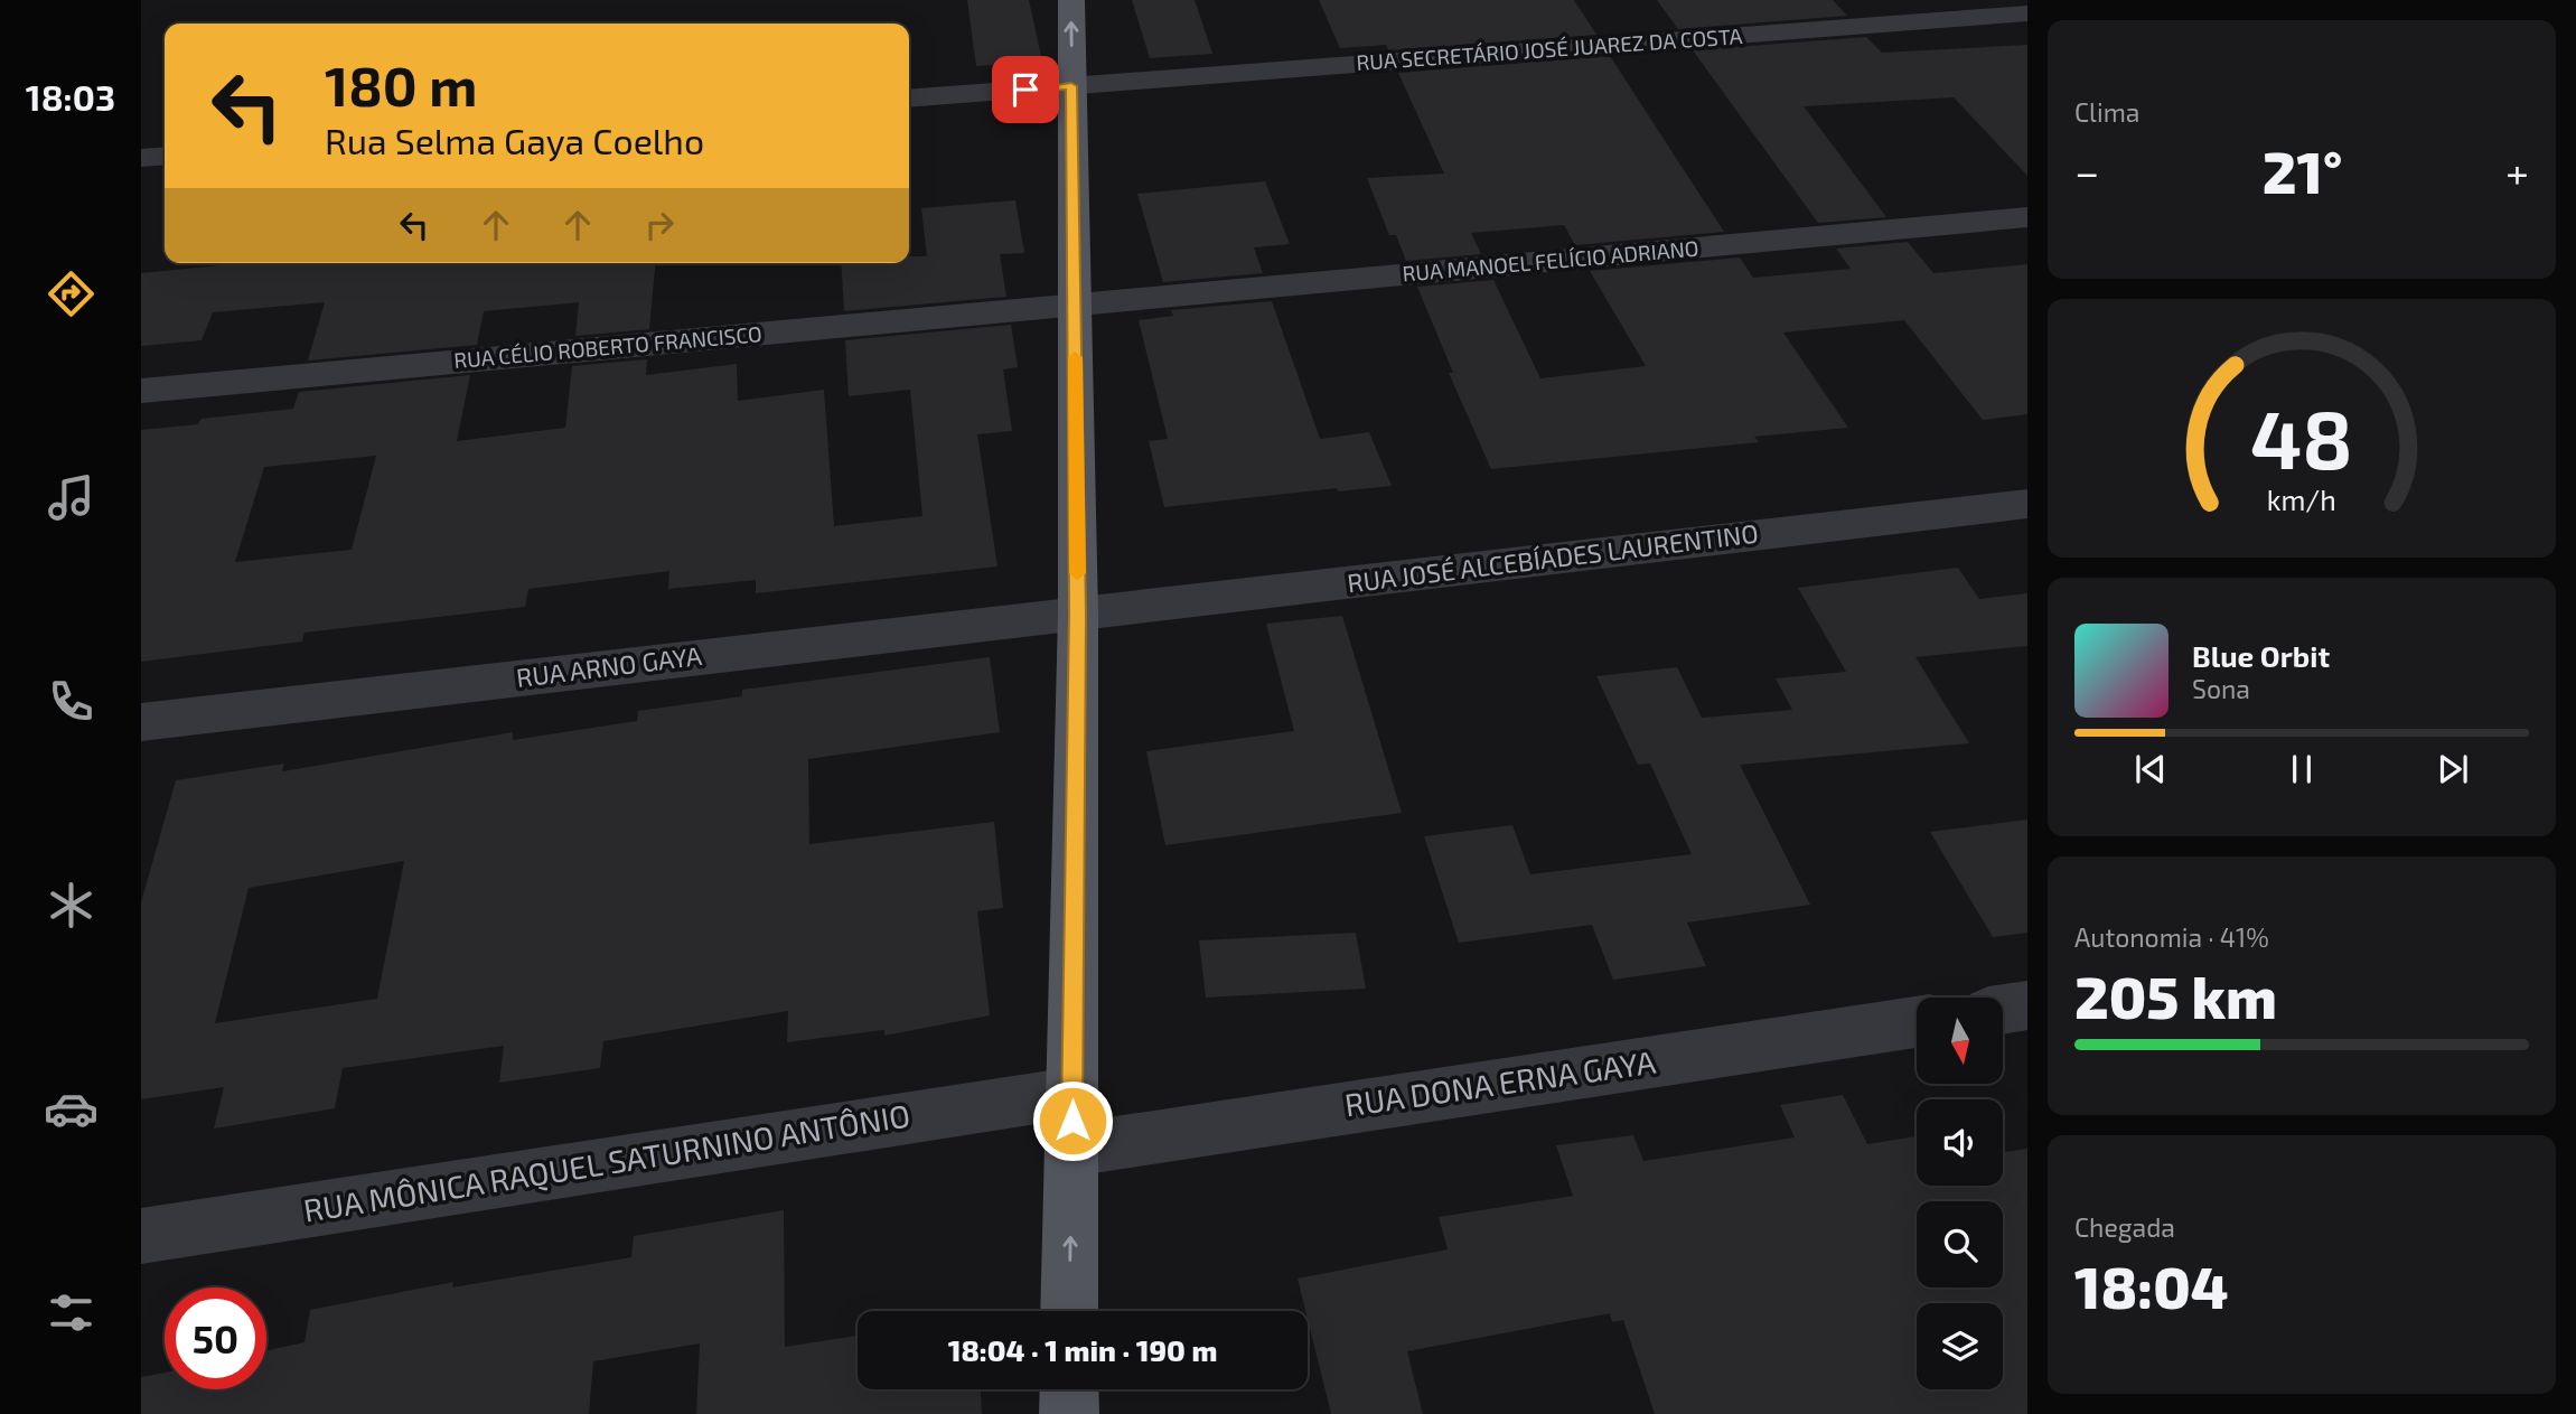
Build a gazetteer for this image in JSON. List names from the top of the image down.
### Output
{
  "streets": {
    "street": [
      "RUA SECRETÁRIO JOSÉ JUAREZ DA COSTA",
      "RUA MANOEL FELÍCIO ADRIANO",
      "RUA CÉLIO ROBERTO FRANCISCO",
      "RUA JOSÉ ALCEBÍADES LAURENTINO",
      "RUA ARNO GAYA",
      "RUA DONA ERNA GAYA",
      "RUA MÔNICA RAQUEL SATURNINO ANTÔNIO"
    ]
  },
  "crossings": [
    ["RUA MANOEL FELÍCIO ADRIANO", "RUA CÉLIO ROBERTO FRANCISCO"],
    ["RUA JOSÉ ALCEBÍADES LAURENTINO", "RUA ARNO GAYA"]
  ],
  "north": "bottom",
  "page": {
    "tabs": "18:03",
    "tile": [
      "Clima",
      ["Autonomia · 41%", "205 km"],
      ["Chegada", "18:04"]
    ],
    "turn": ["180 m", "Rua Selma Gaya Coelho"],
    "heat": ["−", "21°", "+"],
    "song": ["Blue Orbit", "Sona"],
    "limit": "50",
    "trip": "18:04 · 1 min · 190 m",
    "gauge": ["48", "km/h"]
  }
}
